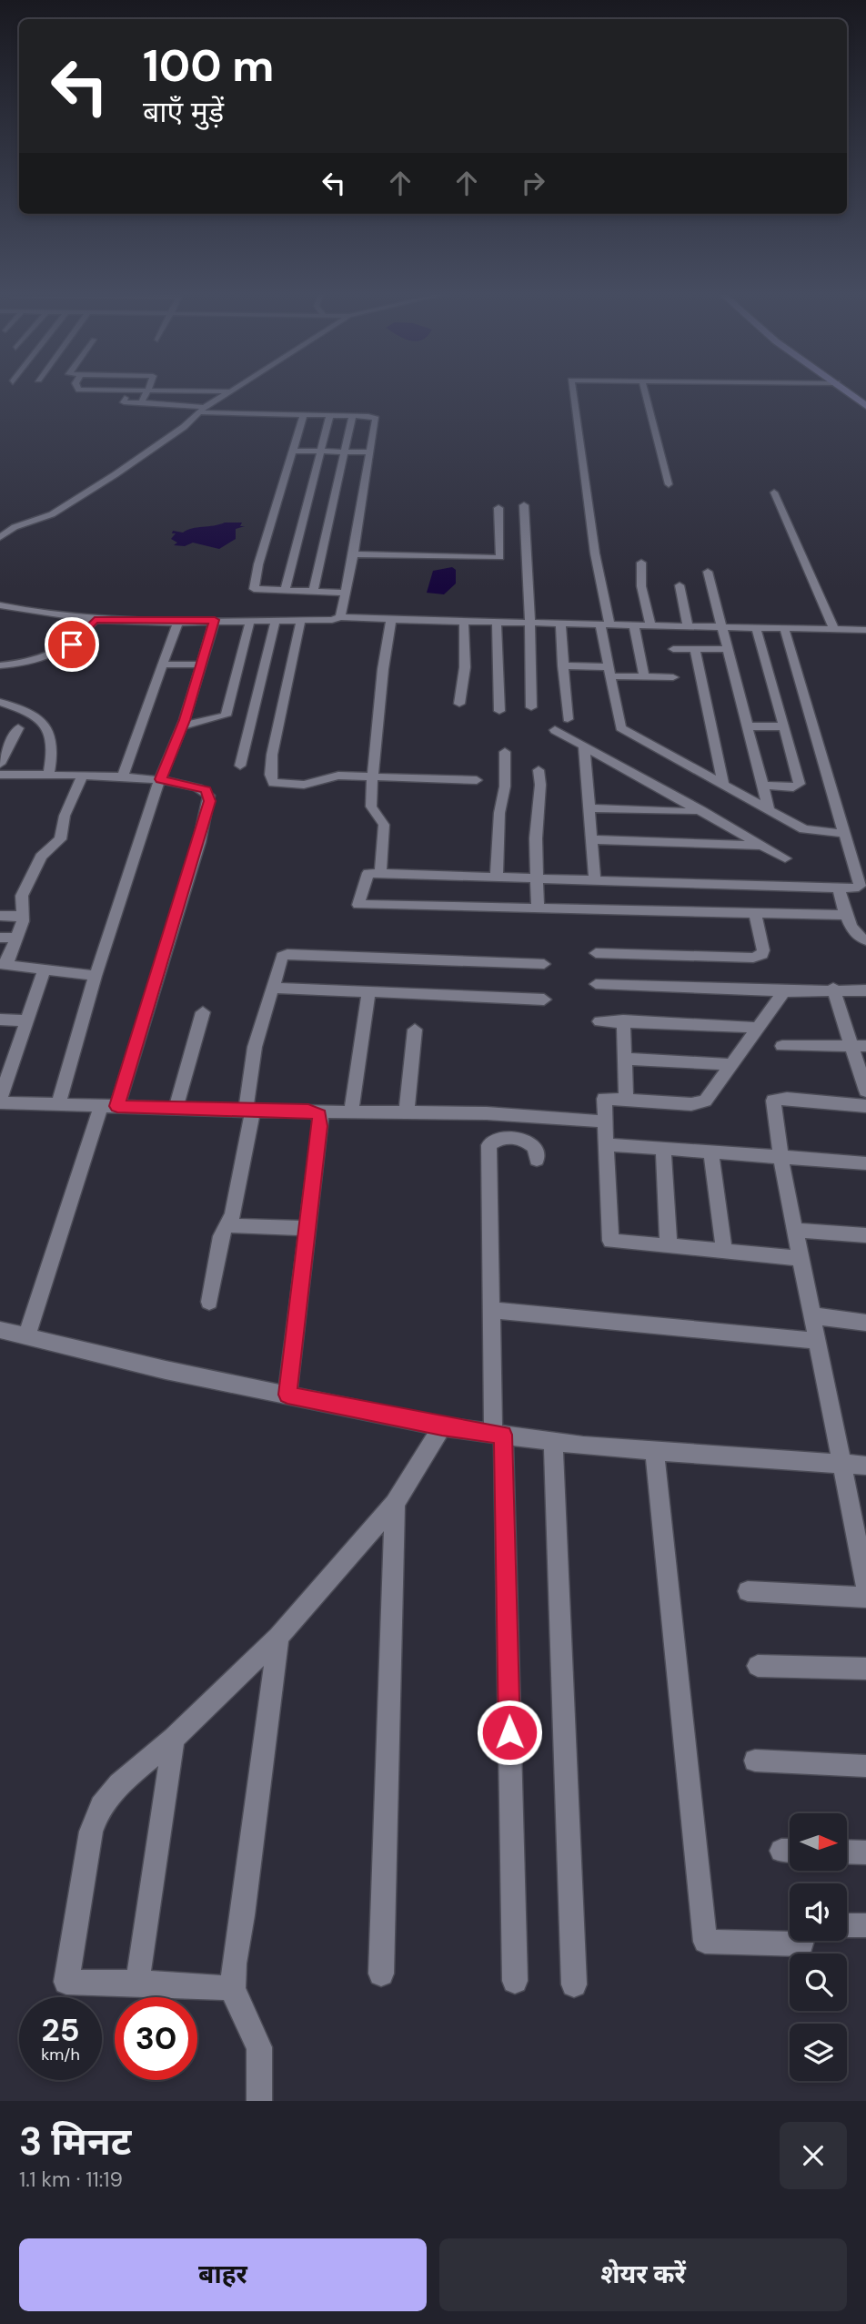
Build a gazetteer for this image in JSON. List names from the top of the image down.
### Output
{
  "north": "right",
  "page": {
    "turn": ["100 m", "बाएँ मुड़ें"],
    "speed": "25 km/h",
    "limit": "30",
    "heading": ["3 मिनट", "1.1 km · 11:19"],
    "buttons": ["बाहर", "शेयर करें"]
  }
}
